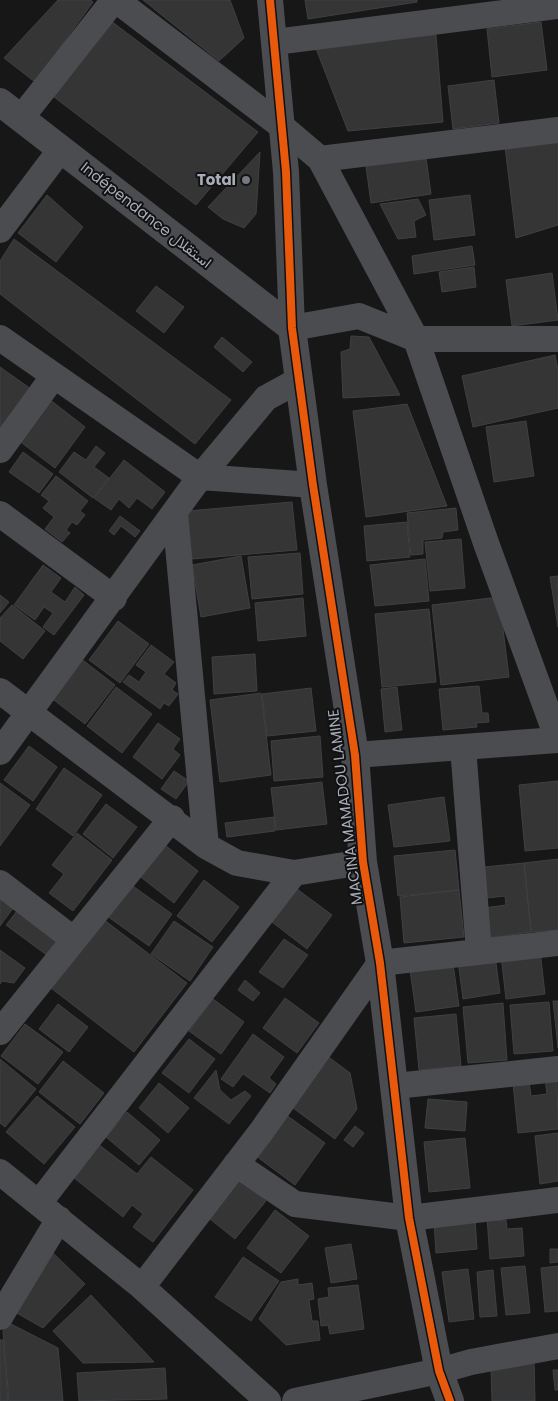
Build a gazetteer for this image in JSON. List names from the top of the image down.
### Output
{
  "streets": {
    "street": ["Indépendance استقلال", "MACINA MAMADOU LAMINE"]
  },
  "crossings": [
    ["Indépendance استقلال", "MACINA MAMADOU LAMINE"]
  ],
  "places": ["Total"]
}
